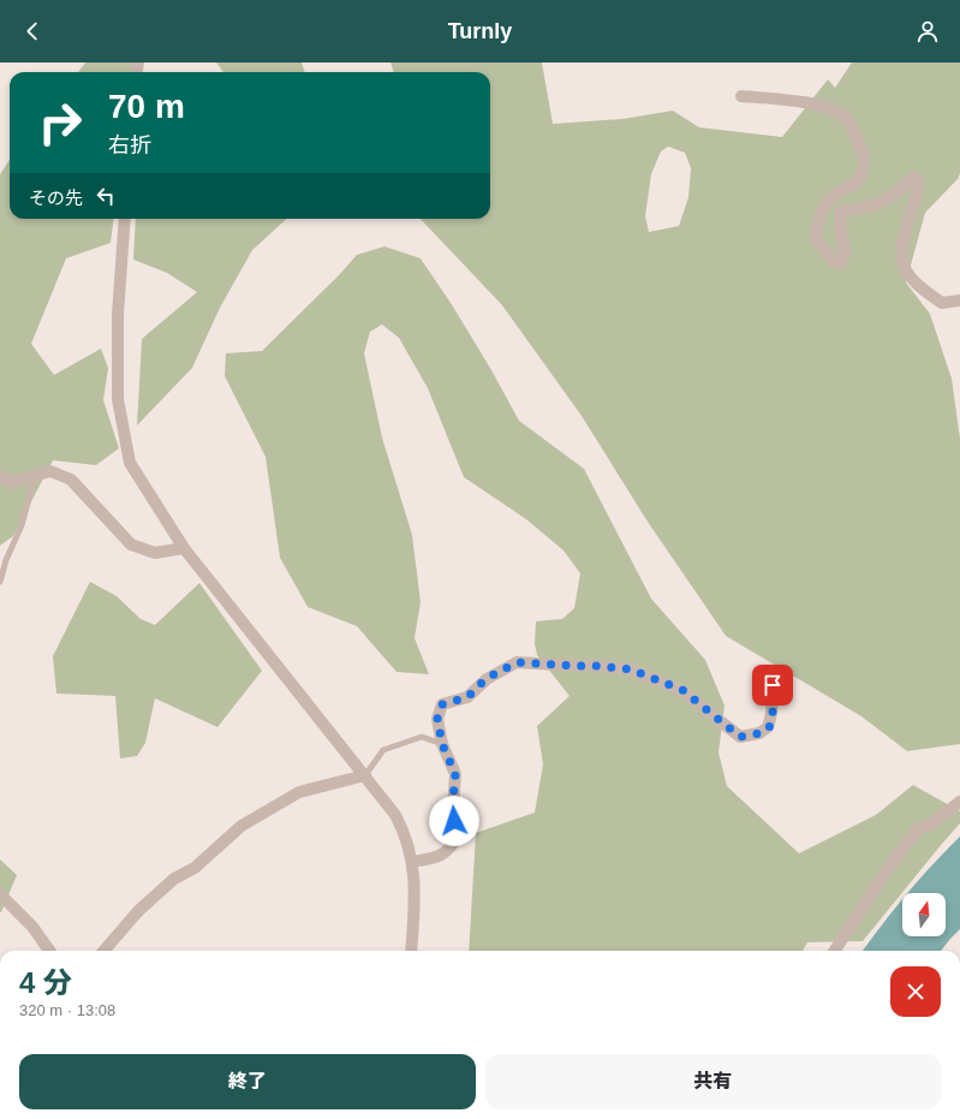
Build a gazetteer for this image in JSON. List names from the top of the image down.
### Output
{
  "north": "top",
  "page": {
    "header": "Turnly",
    "turn": ["70 m", "右折"],
    "then": "その先",
    "heading": ["4 分", "320 m · 13:08"],
    "buttons": ["終了", "共有"]
  }
}
